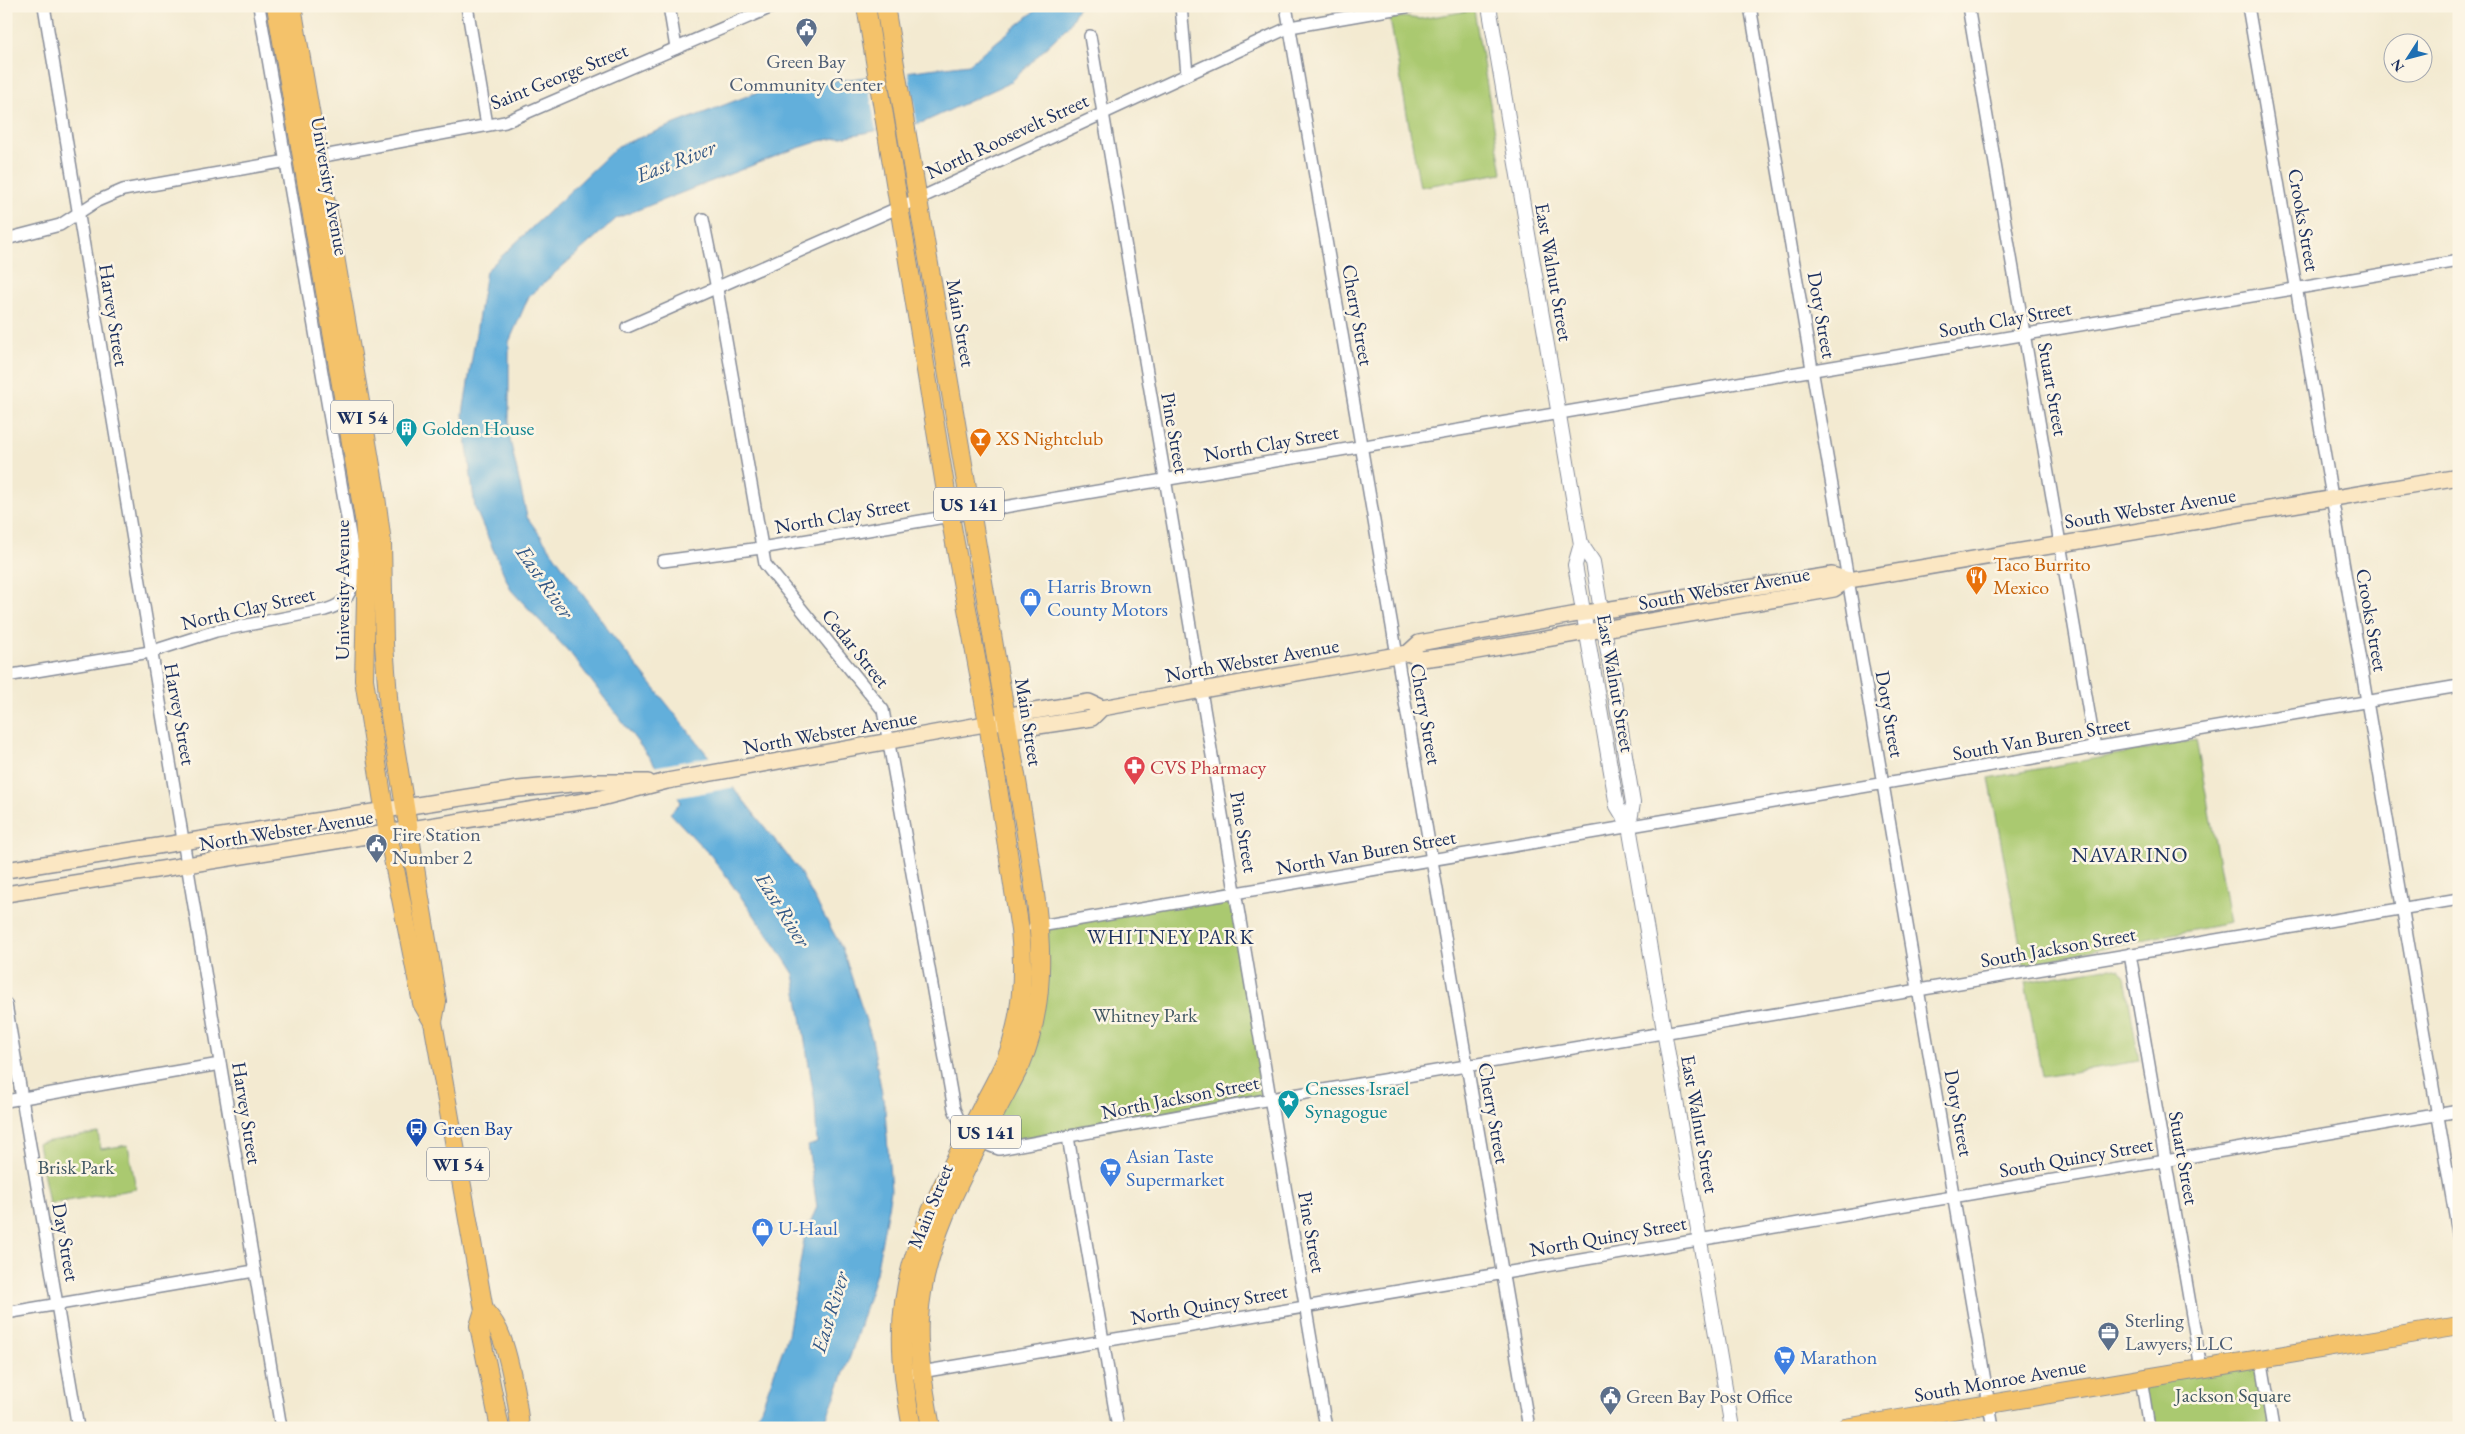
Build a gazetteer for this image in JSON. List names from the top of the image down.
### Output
{
  "streets": {
    "main road": [
      "University Avenue",
      "Main Street",
      "WI 54",
      "US 141",
      "South Webster Avenue",
      "North Webster Avenue",
      "South Monroe Avenue"
    ],
    "street": [
      "Saint George Street",
      "North Roosevelt Street",
      "Crooks Street",
      "East Walnut Street",
      "Harvey Street",
      "Cherry Street",
      "Doty Street",
      "South Clay Street",
      "Stuart Street",
      "Pine Street",
      "North Clay Street",
      "Cedar Street",
      "South Van Buren Street",
      "North Van Buren Street",
      "South Jackson Street",
      "North Jackson Street",
      "South Quincy Street",
      "North Quincy Street",
      "Day Street"
    ]
  },
  "crossings": [
    ["Saint George Street", "University Avenue"],
    ["North Roosevelt Street", "Cherry Street"],
    ["North Roosevelt Street", "Main Street"],
    ["North Roosevelt Street", "Pine Street"],
    ["North Roosevelt Street", "Cedar Street"],
    ["University Avenue", "North Webster Avenue"],
    ["Crooks Street", "South Clay Street"],
    ["Crooks Street", "South Webster Avenue"],
    ["Crooks Street", "South Van Buren Street"],
    ["Crooks Street", "South Jackson Street"],
    ["Crooks Street", "South Quincy Street"],
    ["East Walnut Street", "South Clay Street"],
    ["East Walnut Street", "North Clay Street"],
    ["East Walnut Street", "South Webster Avenue"],
    ["East Walnut Street", "North Webster Avenue"],
    ["East Walnut Street", "South Van Buren Street"],
    ["East Walnut Street", "North Van Buren Street"],
    ["East Walnut Street", "South Jackson Street"],
    ["East Walnut Street", "North Jackson Street"],
    ["East Walnut Street", "South Quincy Street"],
    ["East Walnut Street", "North Quincy Street"],
    ["Harvey Street", "North Clay Street"],
    ["Harvey Street", "North Webster Avenue"],
    ["Cherry Street", "North Clay Street"],
    ["Cherry Street", "North Webster Avenue"],
    ["Cherry Street", "North Van Buren Street"],
    ["Cherry Street", "North Jackson Street"],
    ["Cherry Street", "North Quincy Street"],
    ["Doty Street", "South Clay Street"],
    ["Doty Street", "South Webster Avenue"],
    ["Doty Street", "South Van Buren Street"],
    ["Doty Street", "South Jackson Street"],
    ["Doty Street", "South Quincy Street"],
    ["Doty Street", "South Monroe Avenue"],
    ["South Clay Street", "Stuart Street"],
    ["South Clay Street", "North Clay Street"],
    ["Main Street", "North Clay Street"],
    ["Main Street", "Cedar Street"],
    ["Main Street", "North Webster Avenue"],
    ["Main Street", "North Van Buren Street"],
    ["Main Street", "North Jackson Street"],
    ["Main Street", "North Quincy Street"],
    ["Stuart Street", "South Webster Avenue"],
    ["Stuart Street", "South Van Buren Street"],
    ["Stuart Street", "South Jackson Street"],
    ["Stuart Street", "South Quincy Street"],
    ["Stuart Street", "South Monroe Avenue"],
    ["Pine Street", "North Clay Street"],
    ["Pine Street", "North Webster Avenue"],
    ["Pine Street", "North Van Buren Street"],
    ["Pine Street", "North Jackson Street"],
    ["Pine Street", "North Quincy Street"],
    ["North Clay Street", "Cedar Street"],
    ["South Webster Avenue", "North Webster Avenue"],
    ["Cedar Street", "North Webster Avenue"],
    ["Cedar Street", "North Jackson Street"],
    ["South Van Buren Street", "North Van Buren Street"],
    ["South Jackson Street", "North Jackson Street"],
    ["South Quincy Street", "North Quincy Street"]
  ],
  "districts": ["NAVARINO", "WHITNEY PARK"],
  "water": ["East River"],
  "parks": ["Whitney Park", "Brisk Park", "Jackson Square"],
  "places": {
    "public building": ["Green Bay Community Center", "Fire Station Number 2", "Green Bay Post Office"],
    "building": ["Golden House"],
    "bar": ["XS Nightclub"],
    "restaurant": ["Taco Burrito Mexico"],
    "shop": ["Harris Brown County Motors", "U-Haul"],
    "pharmacy": ["CVS Pharmacy"],
    "place": ["Cnesses Israel Synagogue"],
    "bus stop": ["Green Bay"],
    "supermarket": ["Asian Taste Supermarket", "Marathon"],
    "office": ["Sterling Lawyers, LLC"]
  },
  "north": "bottom left"
}
